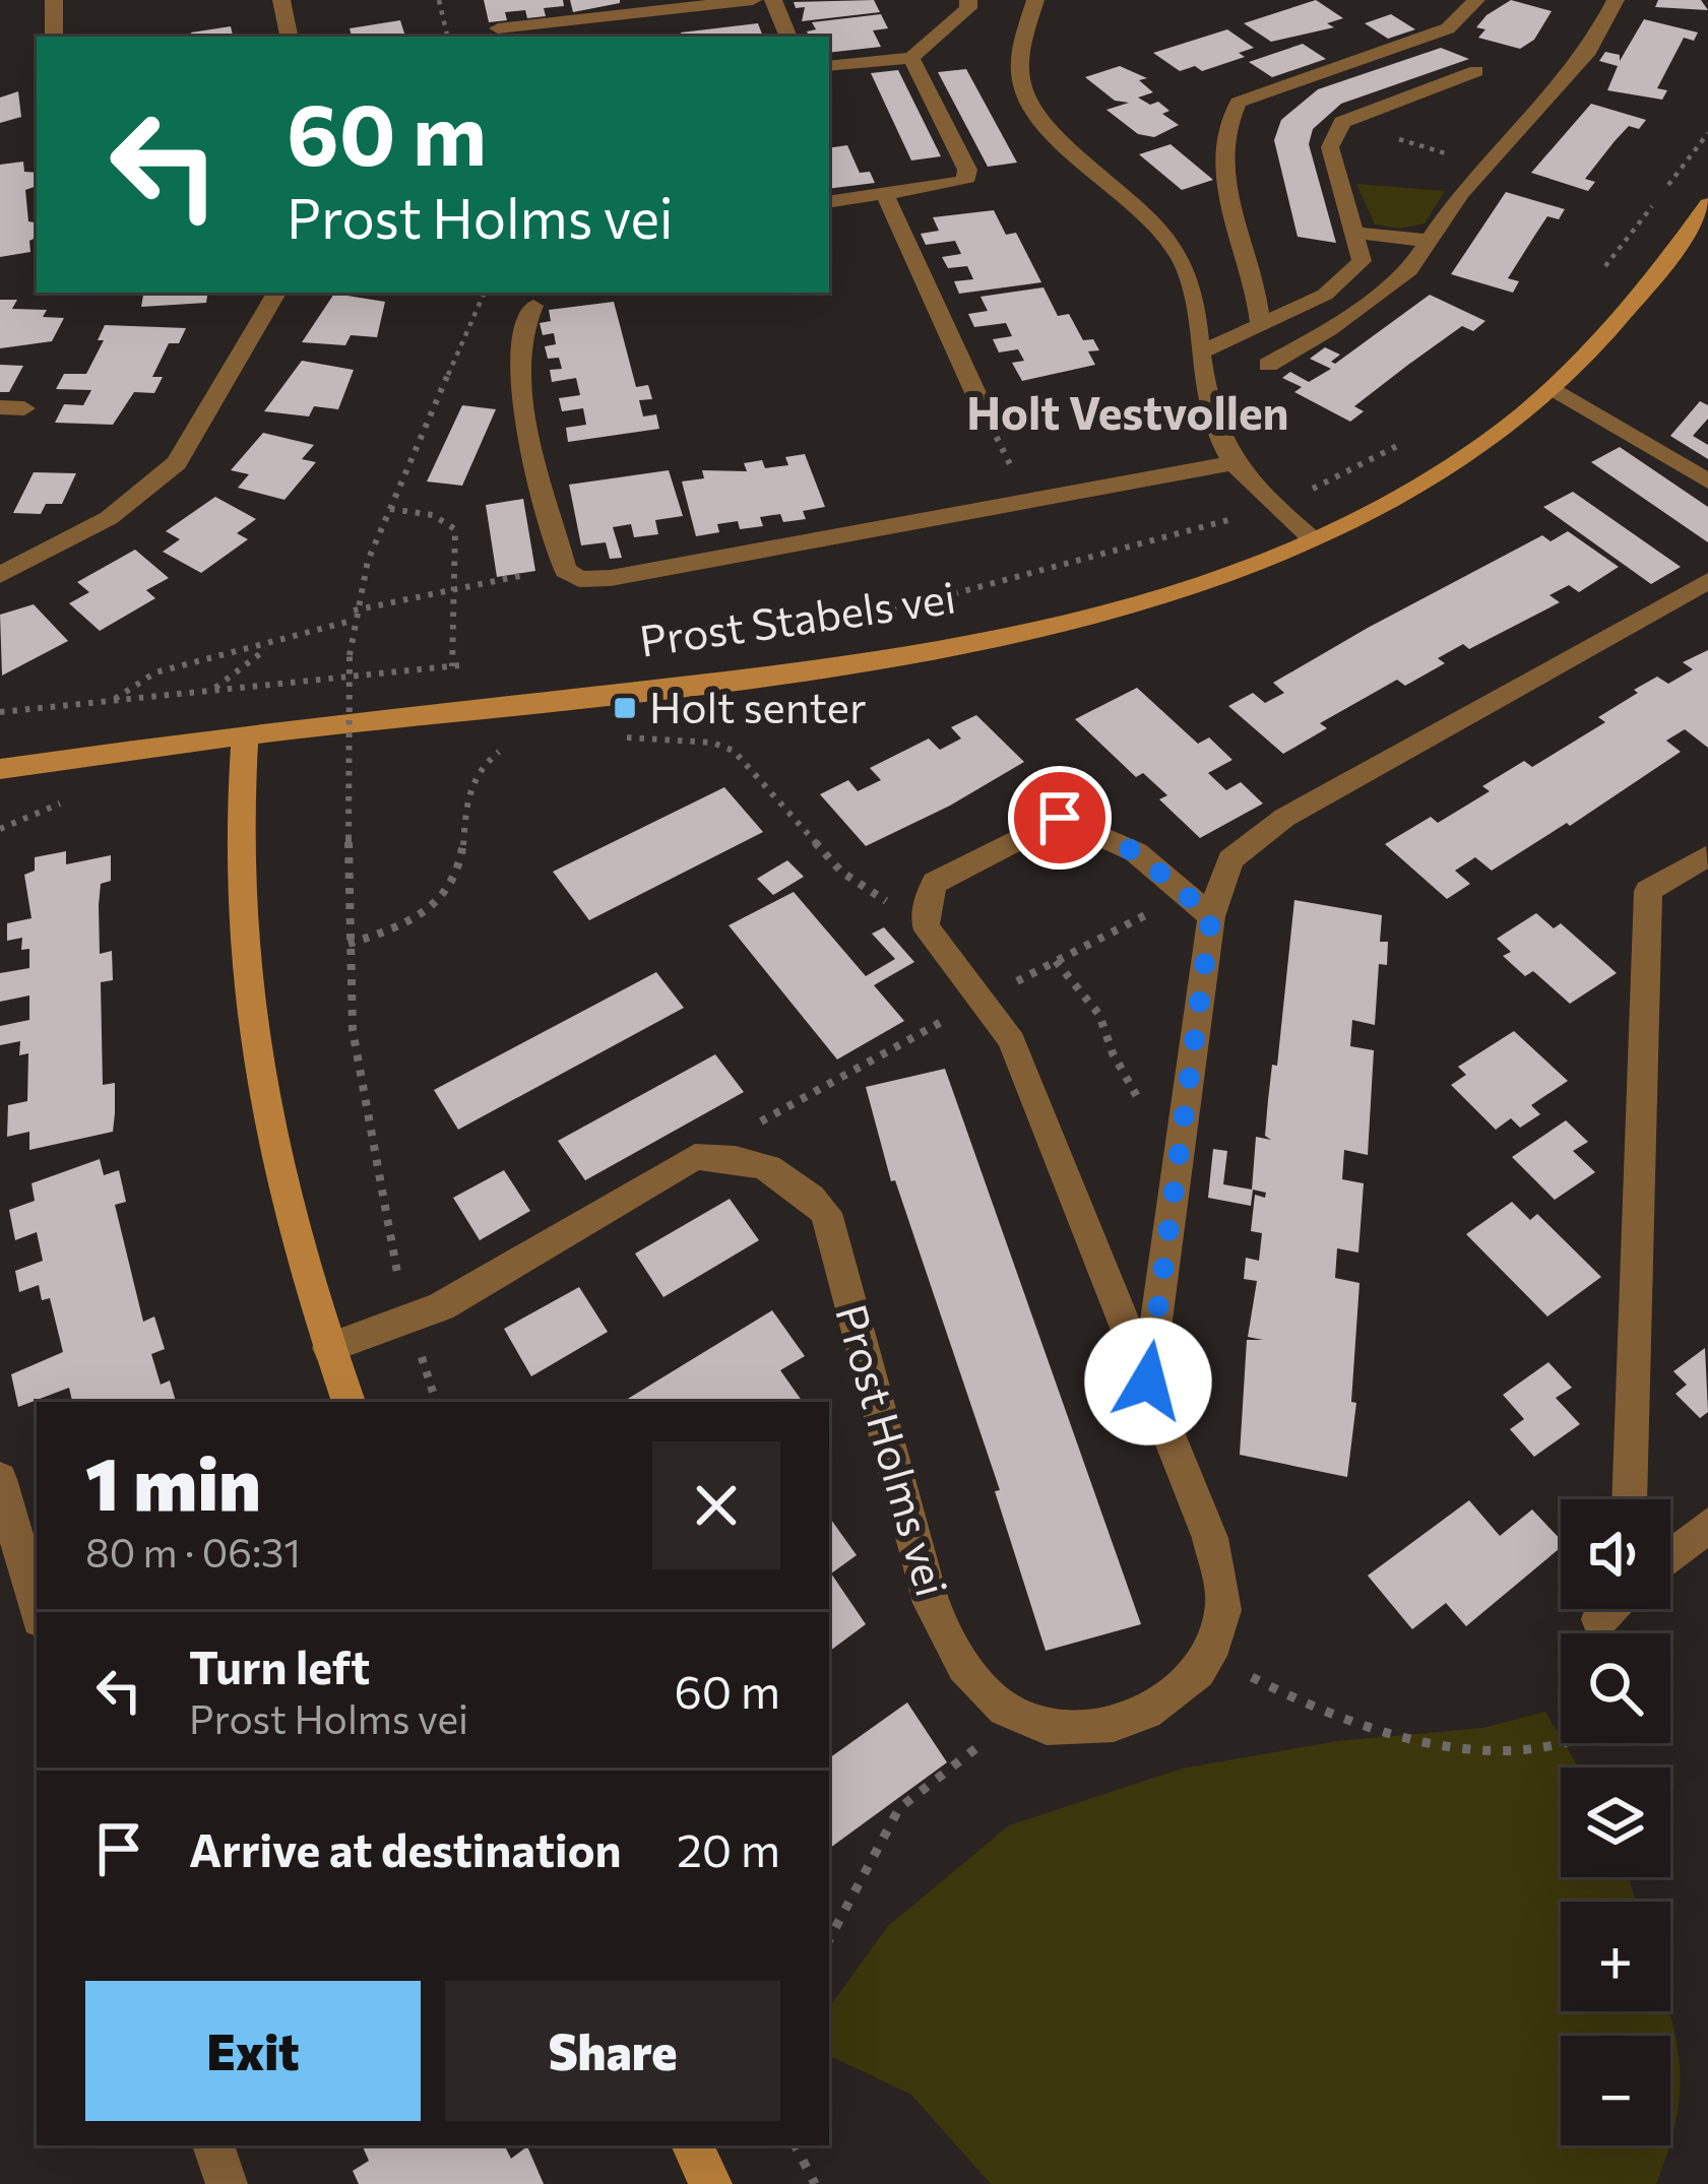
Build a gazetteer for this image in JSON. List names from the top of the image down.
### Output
{
  "streets": {
    "street": ["Prost Stabels vei", "Prost Holms vei"]
  },
  "districts": ["Holt Vestvollen"],
  "places": {
    "transit": ["Holt senter"]
  },
  "page": {
    "turn": ["60 m", "Prost Holms vei"],
    "heading": ["1 min", "80 m · 06:31"],
    "map_buttons": ["+", "−"],
    "list": [
      {
        "name": "Turn left",
        "note": "Prost Holms vei",
        "value": "60 m"
      },
      {
        "name": "Arrive at destination",
        "value": "20 m"
      }
    ],
    "buttons": ["Exit", "Share"]
  }
}
